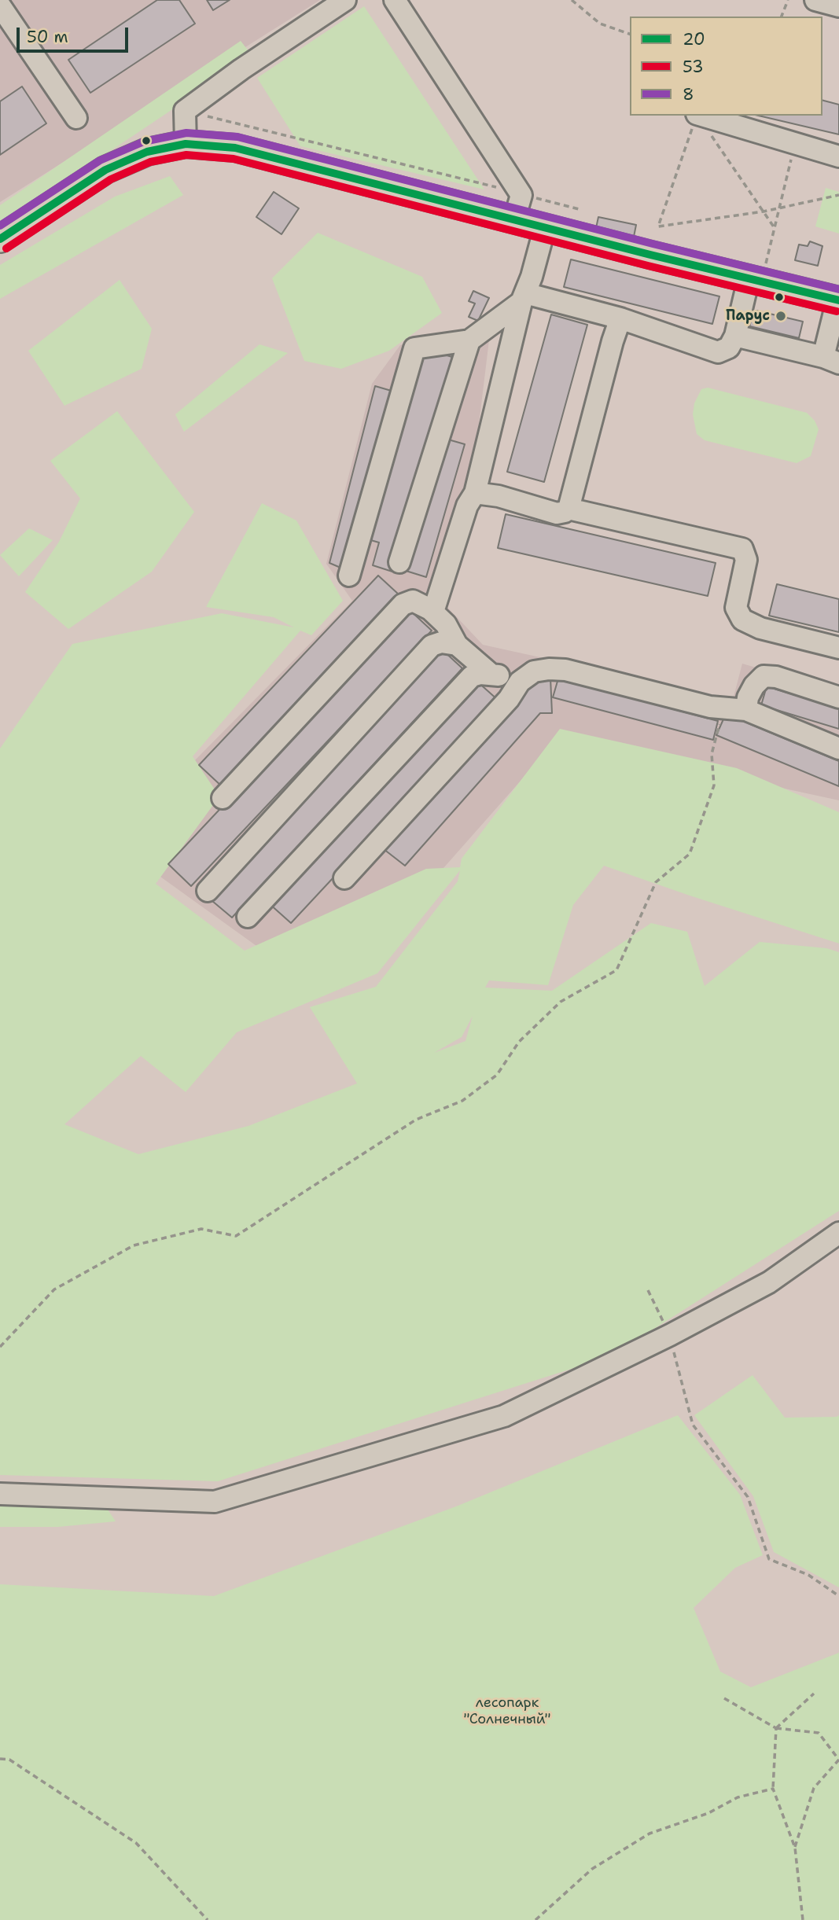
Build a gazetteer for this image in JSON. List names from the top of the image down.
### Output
{
  "parks": ["лесопарк \"Солнечный\""],
  "places": ["Парус"],
  "lines": ["transit line 8", "transit line 20", "transit line 53"],
  "legend": ["20", "53", "8"],
  "scale_bar": "50 m"
}
